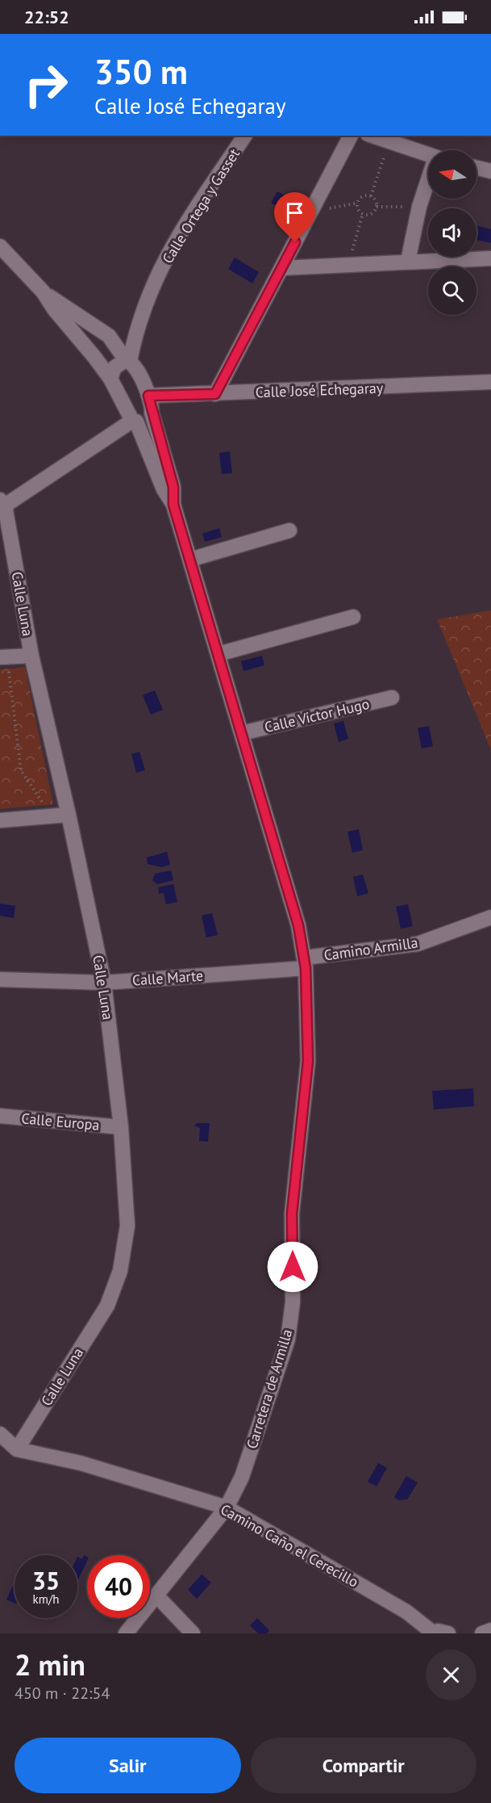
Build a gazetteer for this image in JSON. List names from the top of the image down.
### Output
{
  "streets": {
    "street": [
      "Calle Ortega y Gasset",
      "Calle José Echegaray",
      "Calle Luna",
      "Calle Víctor Hugo",
      "Camino Armilla",
      "Calle Marte",
      "Calle Europa",
      "Carretera de Armilla",
      "Camino Caño el Cerecillo"
    ]
  },
  "crossings": [
    ["Calle Ortega y Gasset", "Carretera de Armilla"],
    ["Calle José Echegaray", "Carretera de Armilla"],
    ["Calle Luna", "Calle Marte"],
    ["Calle Luna", "Calle Europa"],
    ["Calle Luna", "Camino Caño el Cerecillo"],
    ["Calle Víctor Hugo", "Carretera de Armilla"],
    ["Camino Armilla", "Calle Marte"],
    ["Camino Armilla", "Carretera de Armilla"],
    ["Calle Marte", "Carretera de Armilla"],
    ["Carretera de Armilla", "Camino Caño el Cerecillo"]
  ],
  "north": "left",
  "page": {
    "status": "22:52",
    "turn": ["350 m", "Calle José Echegaray"],
    "speed": "35 km/h",
    "limit": "40",
    "heading": ["2 min", "450 m · 22:54"],
    "buttons": ["Salir", "Compartir"]
  }
}
